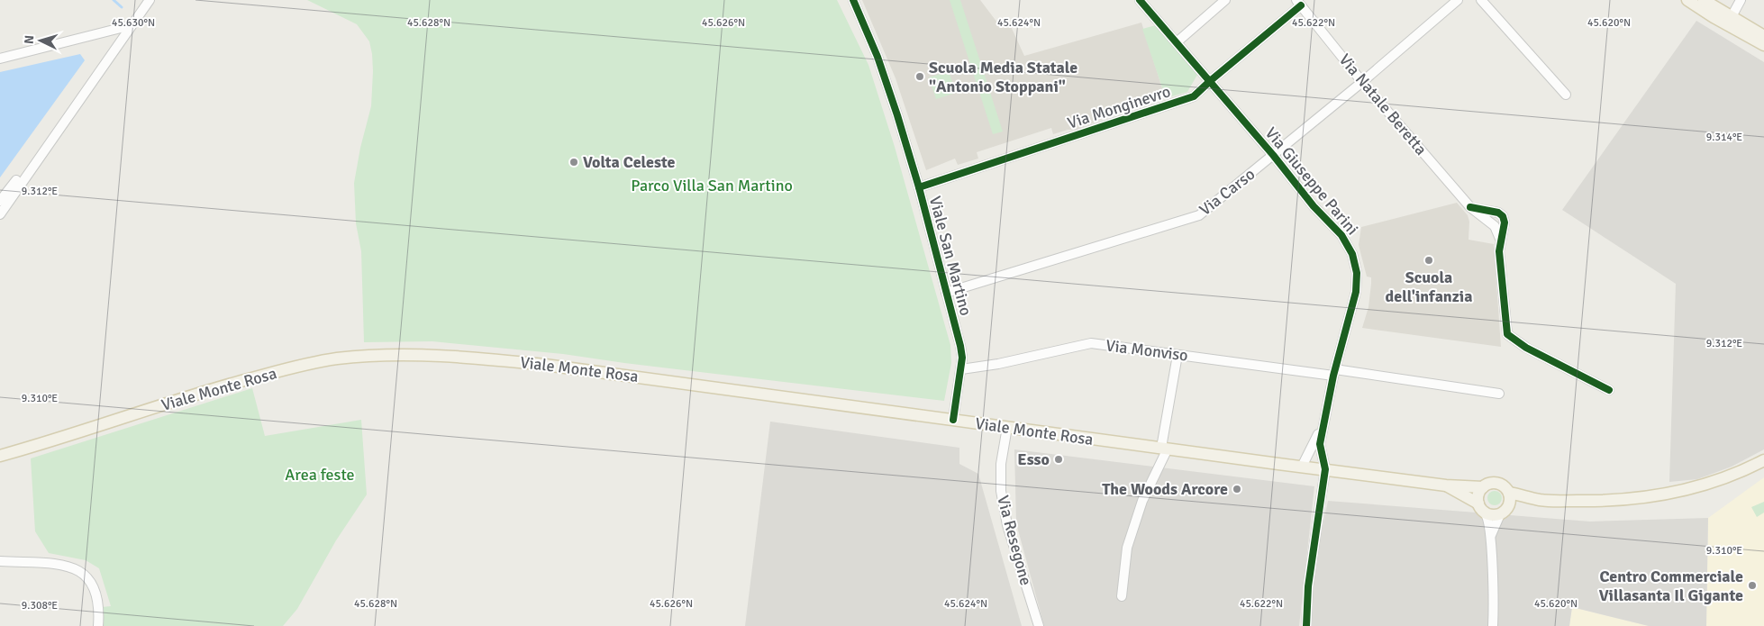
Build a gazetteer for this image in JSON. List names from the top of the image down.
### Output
{
  "streets": {
    "main road": ["Viale Monte Rosa"],
    "street": [
      "Via Natale Beretta",
      "Via Monginevro",
      "Via Giuseppe Parini",
      "Via Carso",
      "Viale San Martino",
      "Via Monviso",
      "Via Resegone"
    ]
  },
  "crossings": [
    ["Via Natale Beretta", "Via Monginevro"],
    ["Via Natale Beretta", "Via Carso"],
    ["Via Monginevro", "Via Giuseppe Parini"],
    ["Via Monginevro", "Viale San Martino"],
    ["Via Giuseppe Parini", "Via Carso"],
    ["Via Giuseppe Parini", "Via Monviso"],
    ["Via Giuseppe Parini", "Viale Monte Rosa"],
    ["Via Carso", "Viale San Martino"],
    ["Viale San Martino", "Via Monviso"],
    ["Viale San Martino", "Viale Monte Rosa"],
    ["Viale Monte Rosa", "Via Resegone"]
  ],
  "parks": ["Parco Villa San Martino", "Area feste"],
  "places": [
    "Scuola Media Statale \"Antonio Stoppani\"",
    "Volta Celeste",
    "Scuola dell'infanzia",
    "Esso",
    "The Woods Arcore",
    "Centro Commerciale Villasanta Il Gigante"
  ],
  "north": "left",
  "coordinates": [
    "45.630°N",
    "45.628°N",
    "45.626°N",
    "45.624°N",
    "45.622°N",
    "45.620°N",
    "9.314°E",
    "9.312°E",
    "9.310°E",
    "9.308°E"
  ]
}
